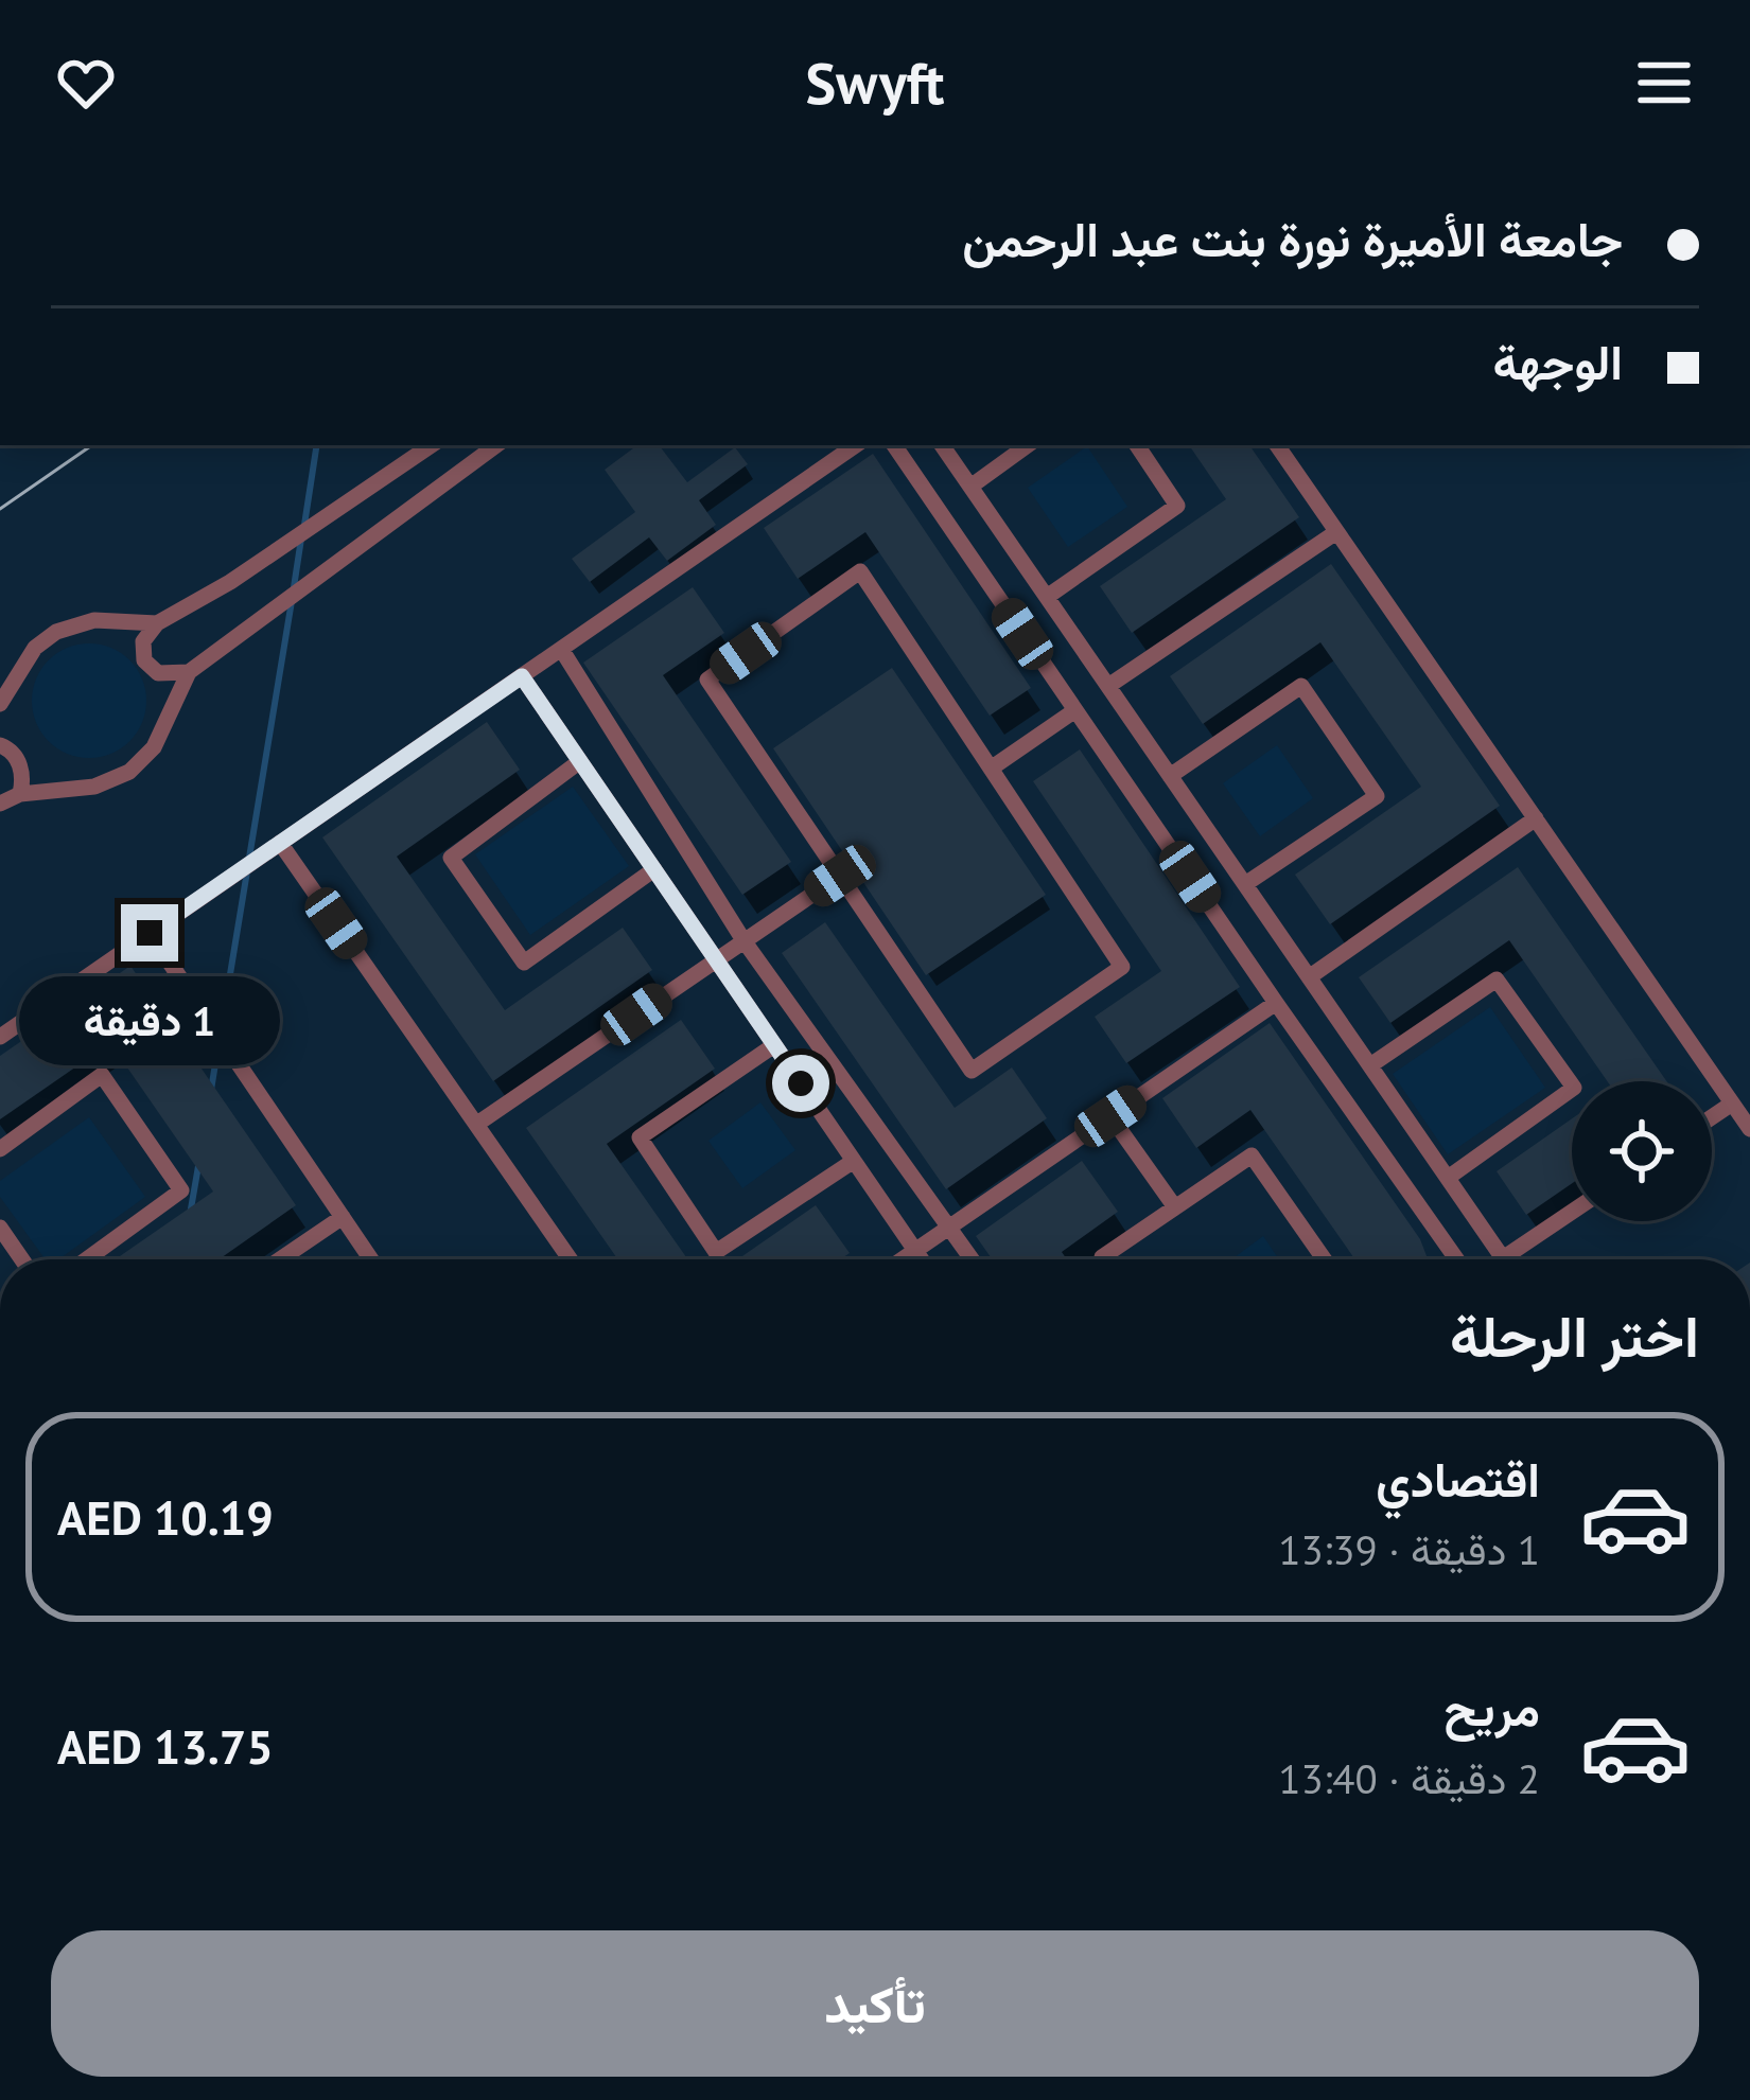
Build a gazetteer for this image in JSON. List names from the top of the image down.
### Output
{
  "page": {
    "header": "Swyft",
    "banner": ["جامعة الأميرة نورة بنت عبد الرحمن", "الوجهة"],
    "bubble": "1 دقيقة",
    "heading": "اختر الرحلة",
    "list": [
      {
        "name": "اقتصادي",
        "note": "1 دقيقة · 13:39",
        "value": "AED 10.19"
      },
      {
        "name": "مريح",
        "note": "2 دقيقة · 13:40",
        "value": "AED 13.75"
      }
    ],
    "buttons": "تأكيد"
  }
}
